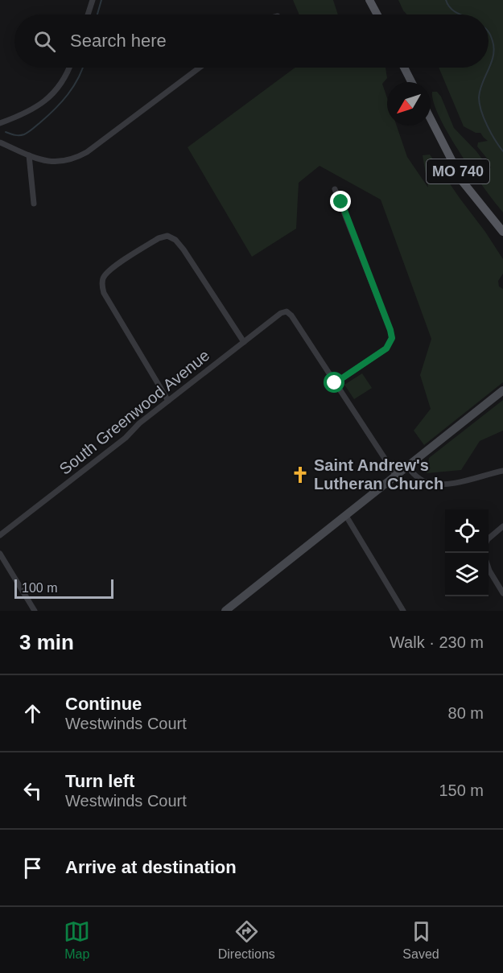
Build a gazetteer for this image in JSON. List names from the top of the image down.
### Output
{
  "streets": {
    "main road": ["MO 740"],
    "street": ["South Greenwood Avenue"]
  },
  "places": {
    "church": ["Saint Andrew's Lutheran Church"]
  },
  "scale_bar": "100 m",
  "north": "bottom left",
  "page": {
    "search": "Search here",
    "scale": "100 m",
    "heading": ["3 min", "Walk · 230 m"],
    "list": [
      ["Continue", "Westwinds Court", "80 m"],
      ["Turn left", "Westwinds Court", "150 m"],
      "Arrive at destination"
    ],
    "nav": ["Map", "Directions", "Saved"]
  }
}
